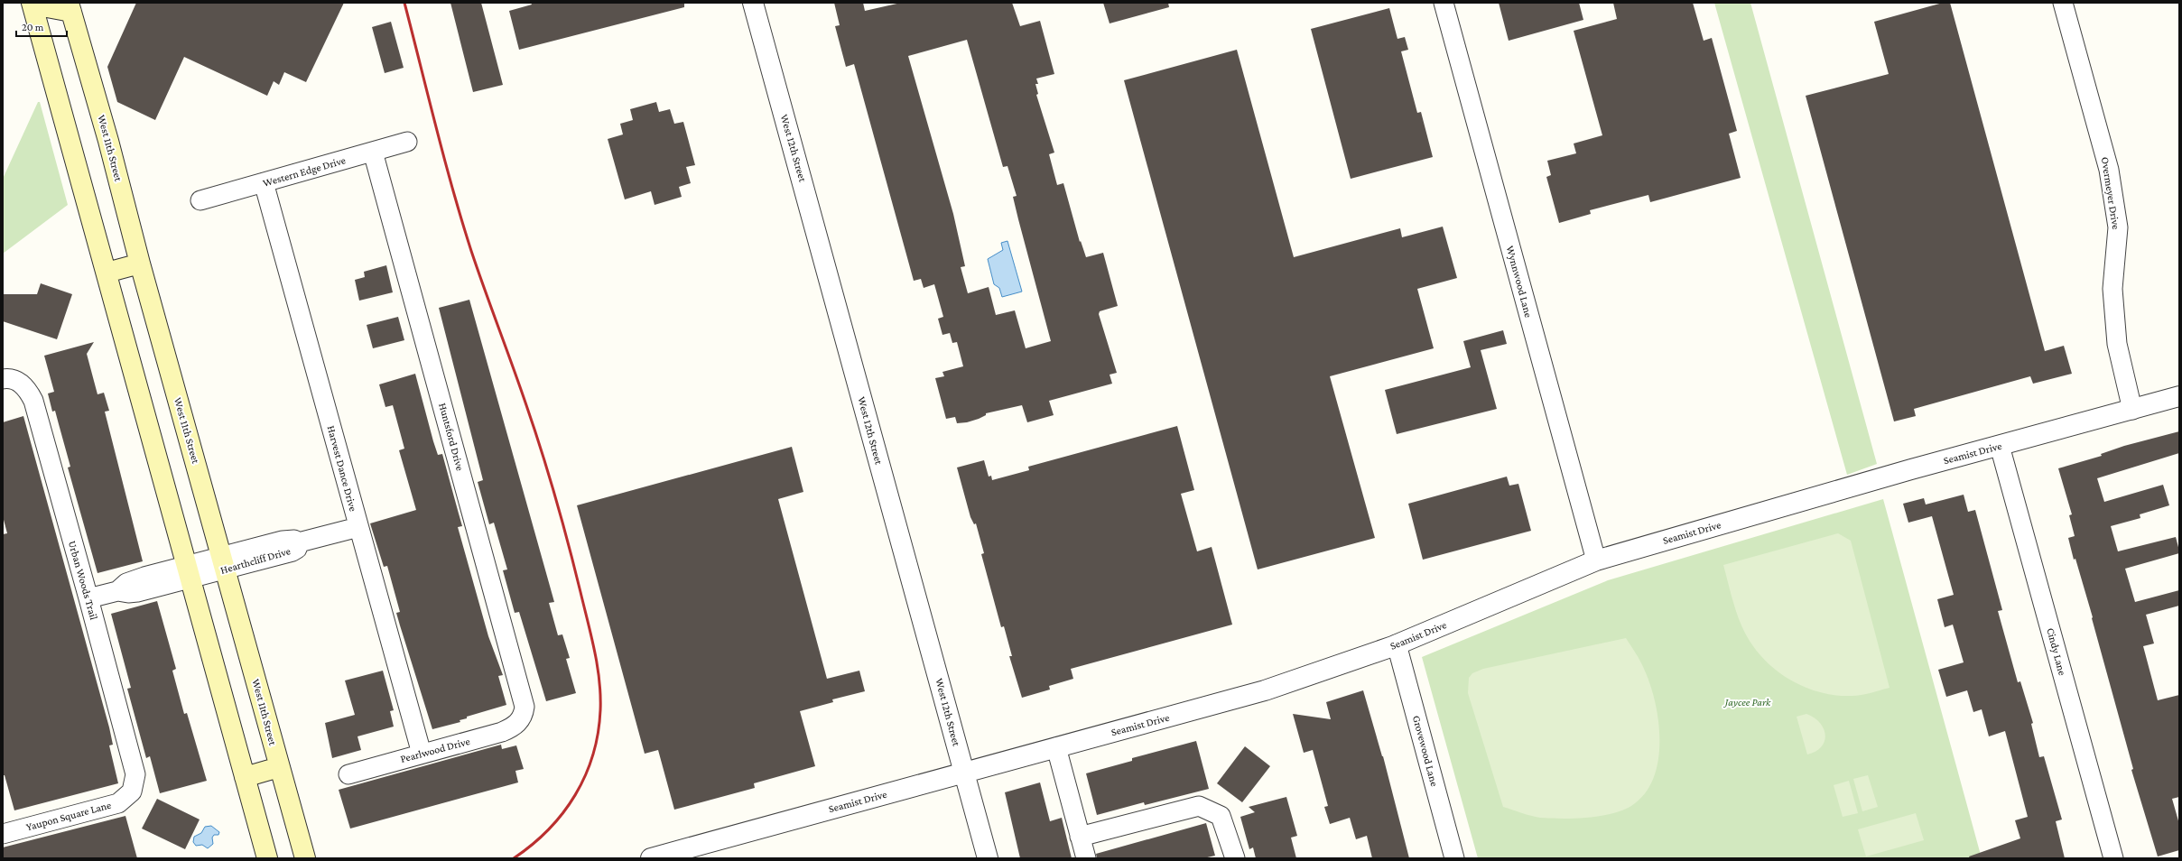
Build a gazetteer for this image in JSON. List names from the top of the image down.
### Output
{
  "streets": {
    "main road": ["West 11th Street"],
    "street": [
      "West 12th Street",
      "Western Edge Drive",
      "Overmeyer Drive",
      "Wynnwood Lane",
      "Huntsford Drive",
      "Seamist Drive",
      "Harvest Dance Drive",
      "Hearthcliff Drive",
      "Urban Woods Trail",
      "Cindy Lane",
      "Pearlwood Drive",
      "Grovewood Lane",
      "Yaupon Square Lane"
    ]
  },
  "crossings": [
    ["West 11th Street", "Hearthcliff Drive"],
    ["West 12th Street", "Seamist Drive"],
    ["Western Edge Drive", "Huntsford Drive"],
    ["Western Edge Drive", "Harvest Dance Drive"],
    ["Overmeyer Drive", "Seamist Drive"],
    ["Wynnwood Lane", "Seamist Drive"],
    ["Huntsford Drive", "Pearlwood Drive"],
    ["Seamist Drive", "Cindy Lane"],
    ["Seamist Drive", "Grovewood Lane"],
    ["Harvest Dance Drive", "Hearthcliff Drive"],
    ["Harvest Dance Drive", "Pearlwood Drive"],
    ["Hearthcliff Drive", "Urban Woods Trail"],
    ["Urban Woods Trail", "Yaupon Square Lane"]
  ],
  "parks": ["Jaycee Park"],
  "scale_bar": "20 m"
}
